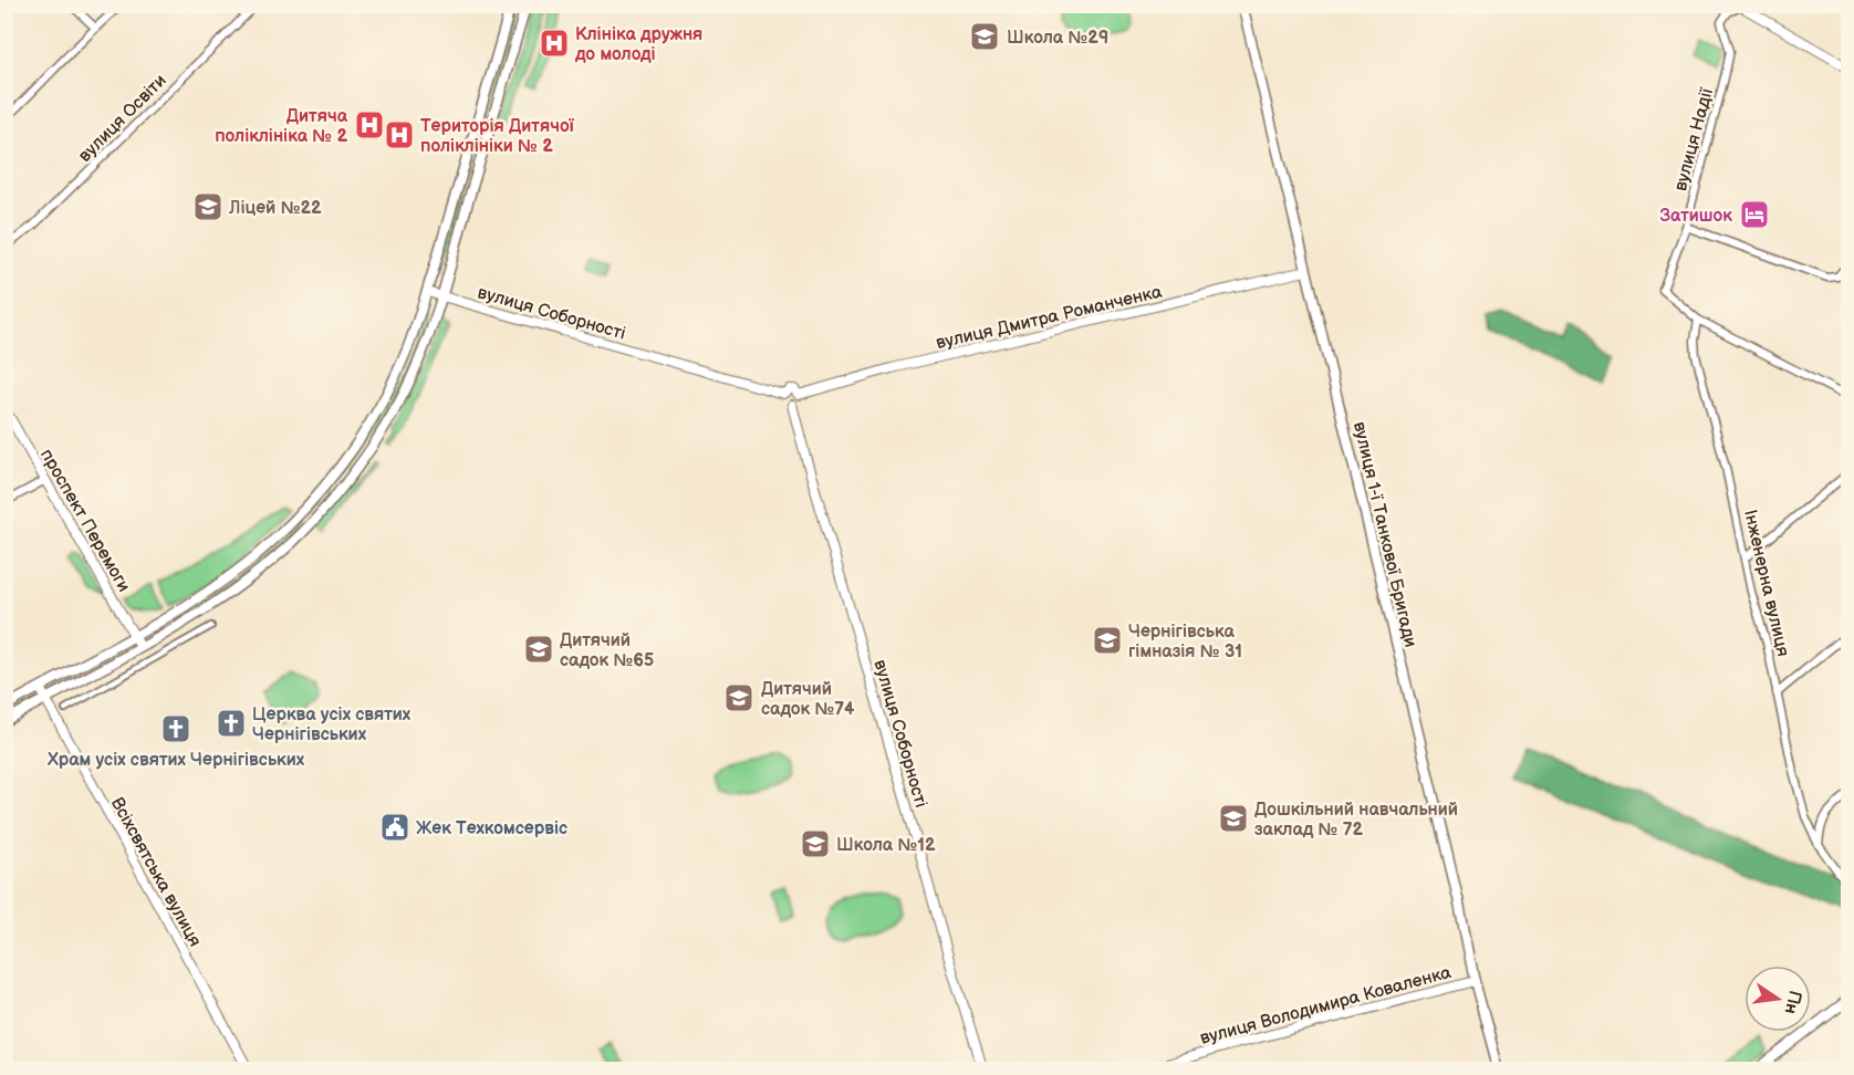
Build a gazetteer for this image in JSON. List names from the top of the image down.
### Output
{
  "streets": {
    "main road": ["вулиця 1-ї Танкової Бригади"],
    "street": [
      "вулиця Освіти",
      "вулиця Надії",
      "вулиця Соборності",
      "вулиця Дмитра Романченка",
      "проспект Перемоги",
      "Інженерна вулиця",
      "Всіхсвятська вулиця",
      "вулиця Володимира Коваленка"
    ]
  },
  "crossings": [
    ["вулиця Надії", "Інженерна вулиця"],
    ["вулиця Соборності", "вулиця Дмитра Романченка"],
    ["вулиця Дмитра Романченка", "вулиця 1-ї Танкової Бригади"],
    ["вулиця 1-ї Танкової Бригади", "вулиця Володимира Коваленка"]
  ],
  "places": {
    "school or university": [
      "Школа №29",
      "Ліцей №22",
      "Чернігівська гімназія № 31",
      "Дитячий садок №65",
      "Дитячий садок №74",
      "Дошкільний навчальний заклад № 72",
      "Школа №12"
    ],
    "hospital": ["Клініка дружня до молоді", "Дитяча поліклініка № 2", "Територія Дитячої поліклініки № 2"],
    "hotel": ["Затишок"],
    "church": ["Церква усіх святих Чернігівських", "Храм усіх святих Чернігівських"],
    "public building": ["Жек Техкомсервіс"]
  },
  "north": "right"
}
